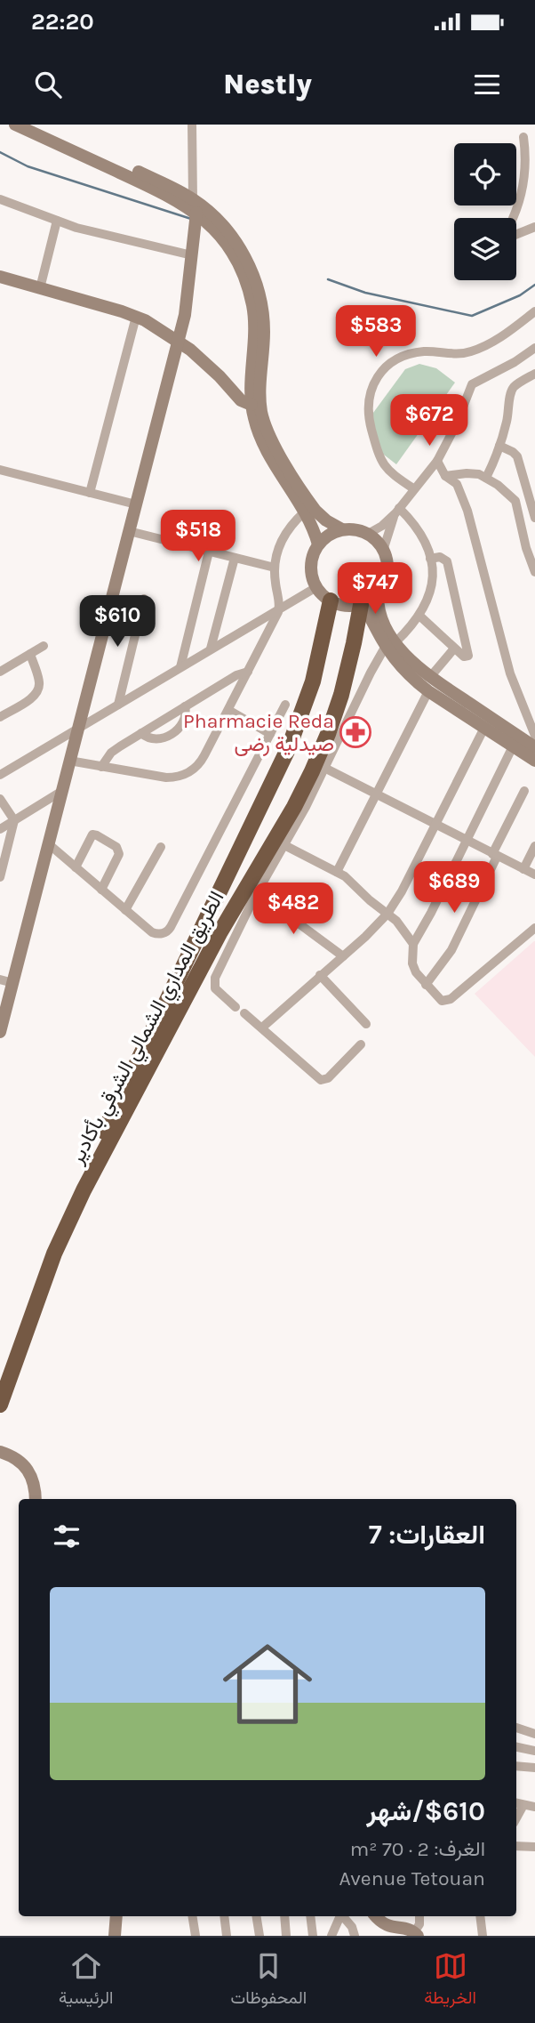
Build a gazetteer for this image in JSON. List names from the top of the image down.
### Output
{
  "streets": {
    "highway": ["الطريق المداري الشمالي الشرقي بأكادير"]
  },
  "places": {
    "pharmacy": ["Pharmacie Reda صيدلية رضى"]
  },
  "page": {
    "status": "22:20",
    "header": "Nestly",
    "price": [
      "$583",
      "$672",
      "$518",
      "$747",
      "$610",
      "$689",
      "$482"
    ],
    "heading": "العقارات: 7",
    "list": [
      {
        "name": "$610/شهر",
        "note": "الغرف: 2 · 70 m² · Avenue Tetouan"
      }
    ],
    "tabs": ["الخريطة", "المحفوظات", "الرئيسية"]
  }
}
